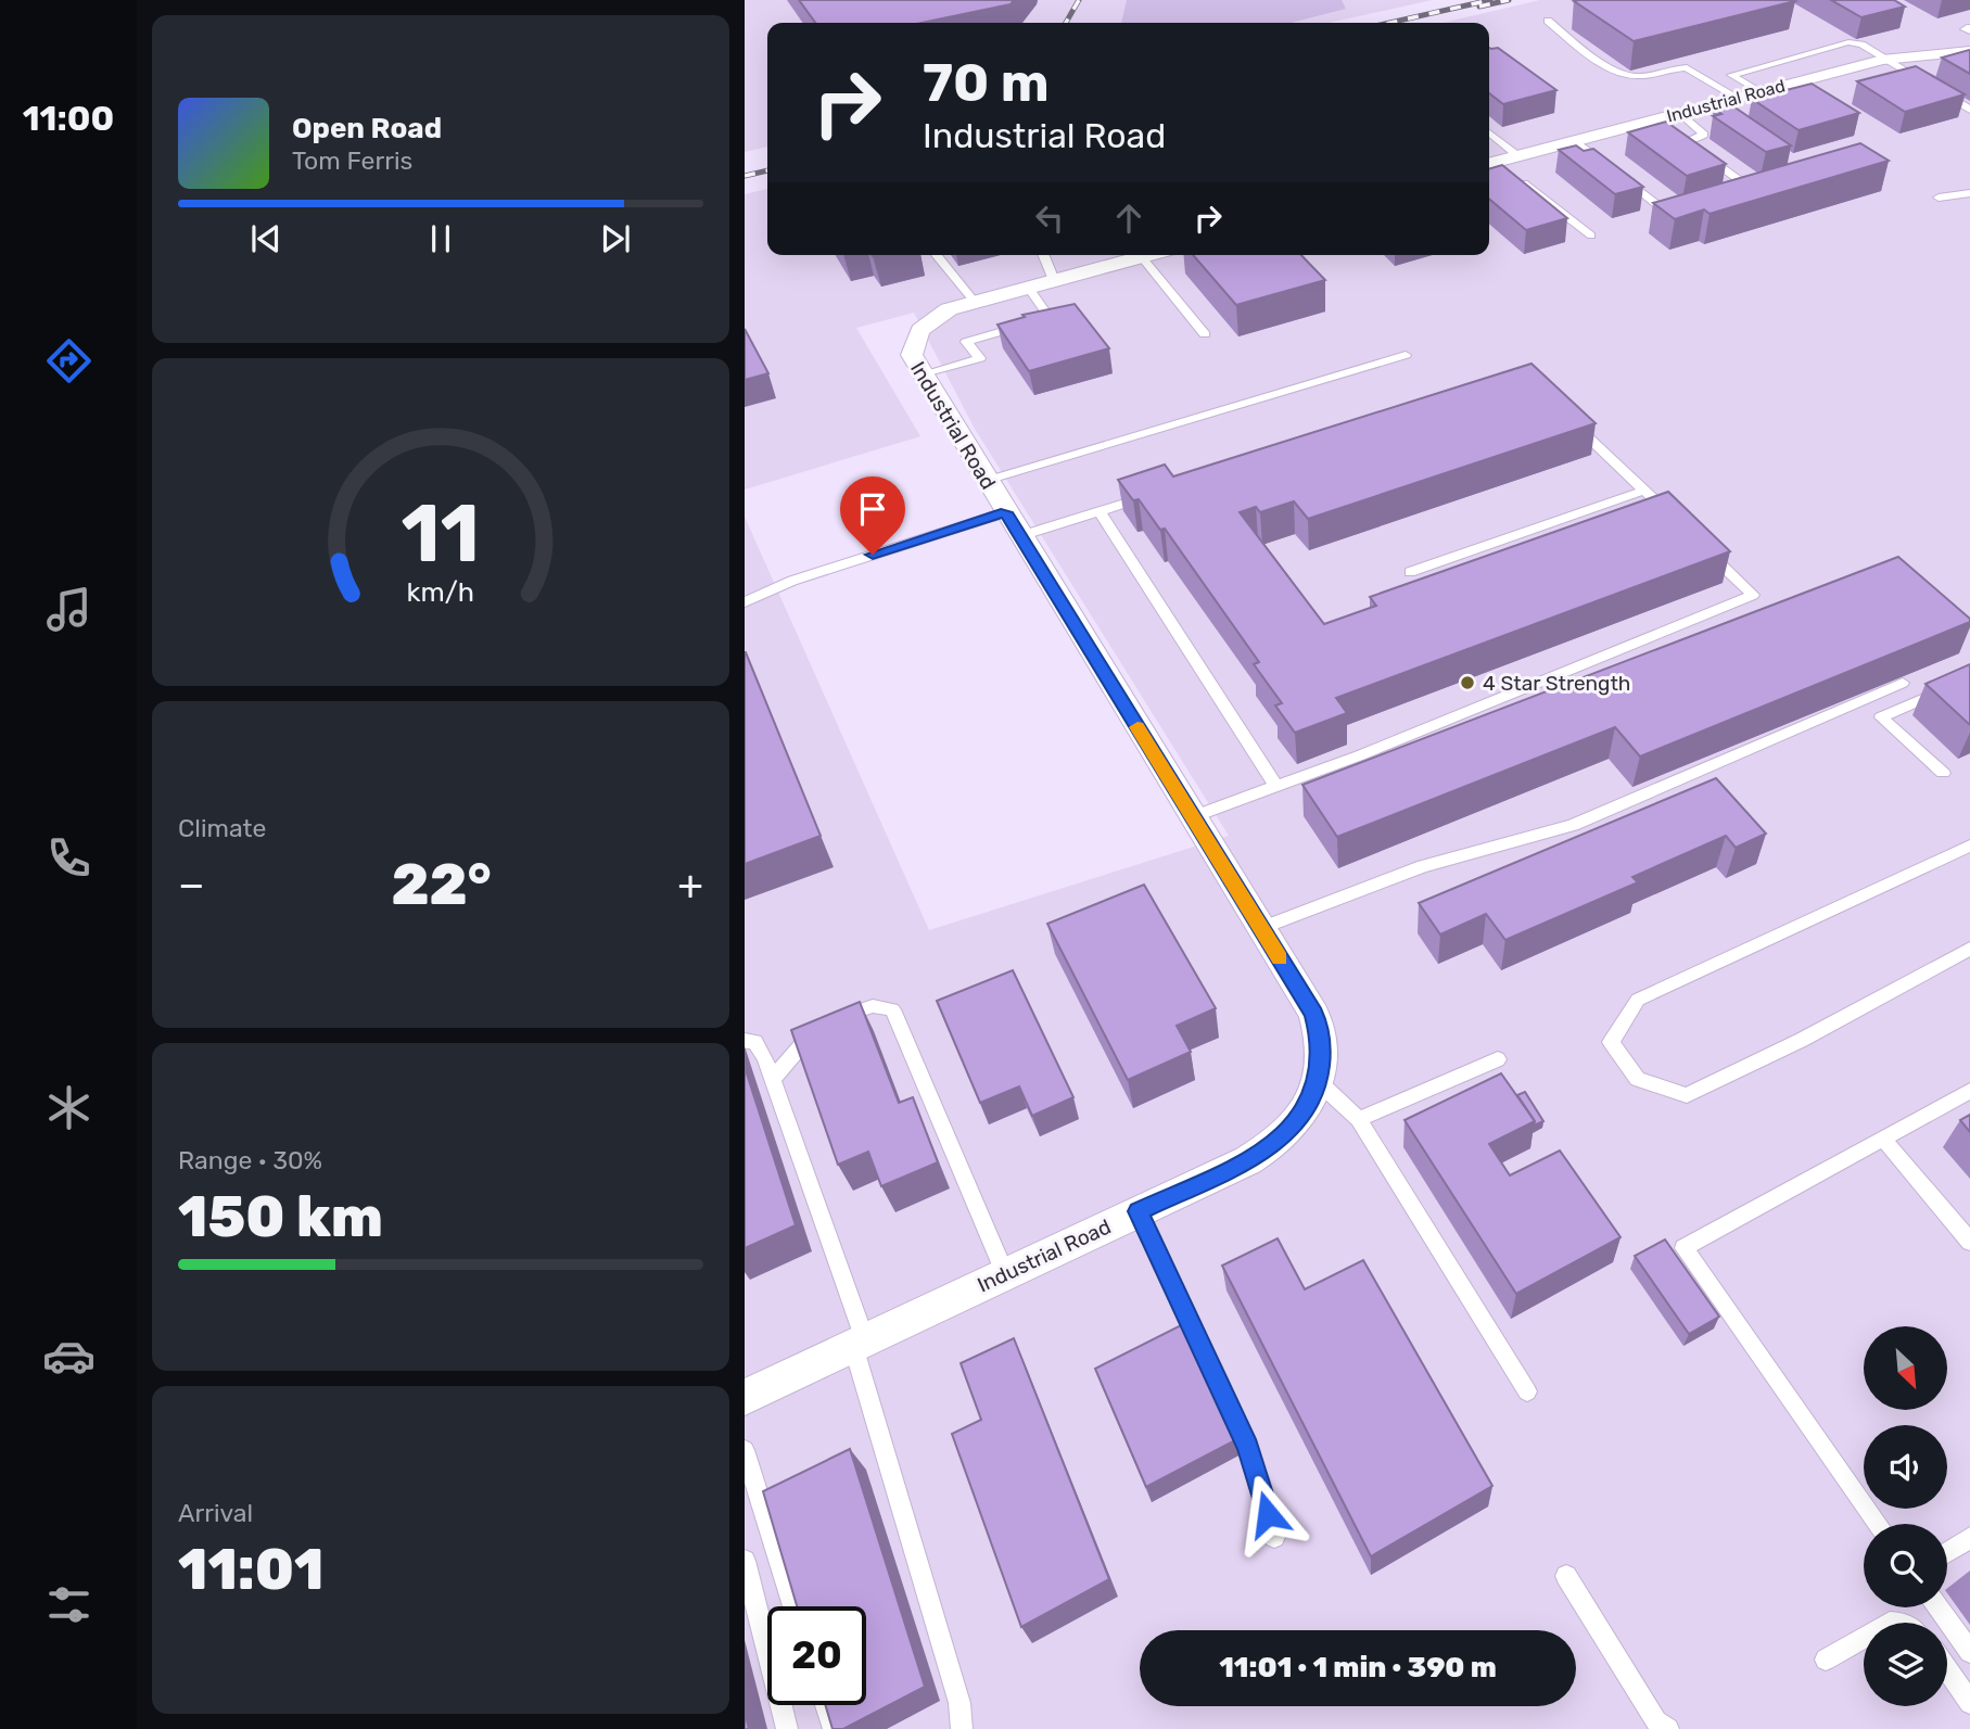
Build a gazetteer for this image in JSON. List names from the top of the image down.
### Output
{
  "streets": {
    "street": ["Industrial Road"]
  },
  "places": ["4 Star Strength"],
  "north": "bottom right",
  "page": {
    "tabs": "11:00",
    "turn": ["70 m", "Industrial Road"],
    "song": ["Open Road", "Tom Ferris"],
    "tile": [
      "Climate",
      ["Range · 30%", "150 km"],
      ["Arrival", "11:01"]
    ],
    "heat": ["−", "22°", "+"],
    "limit": "20",
    "trip": "11:01 · 1 min · 390 m",
    "gauge": ["11", "km/h"]
  }
}
